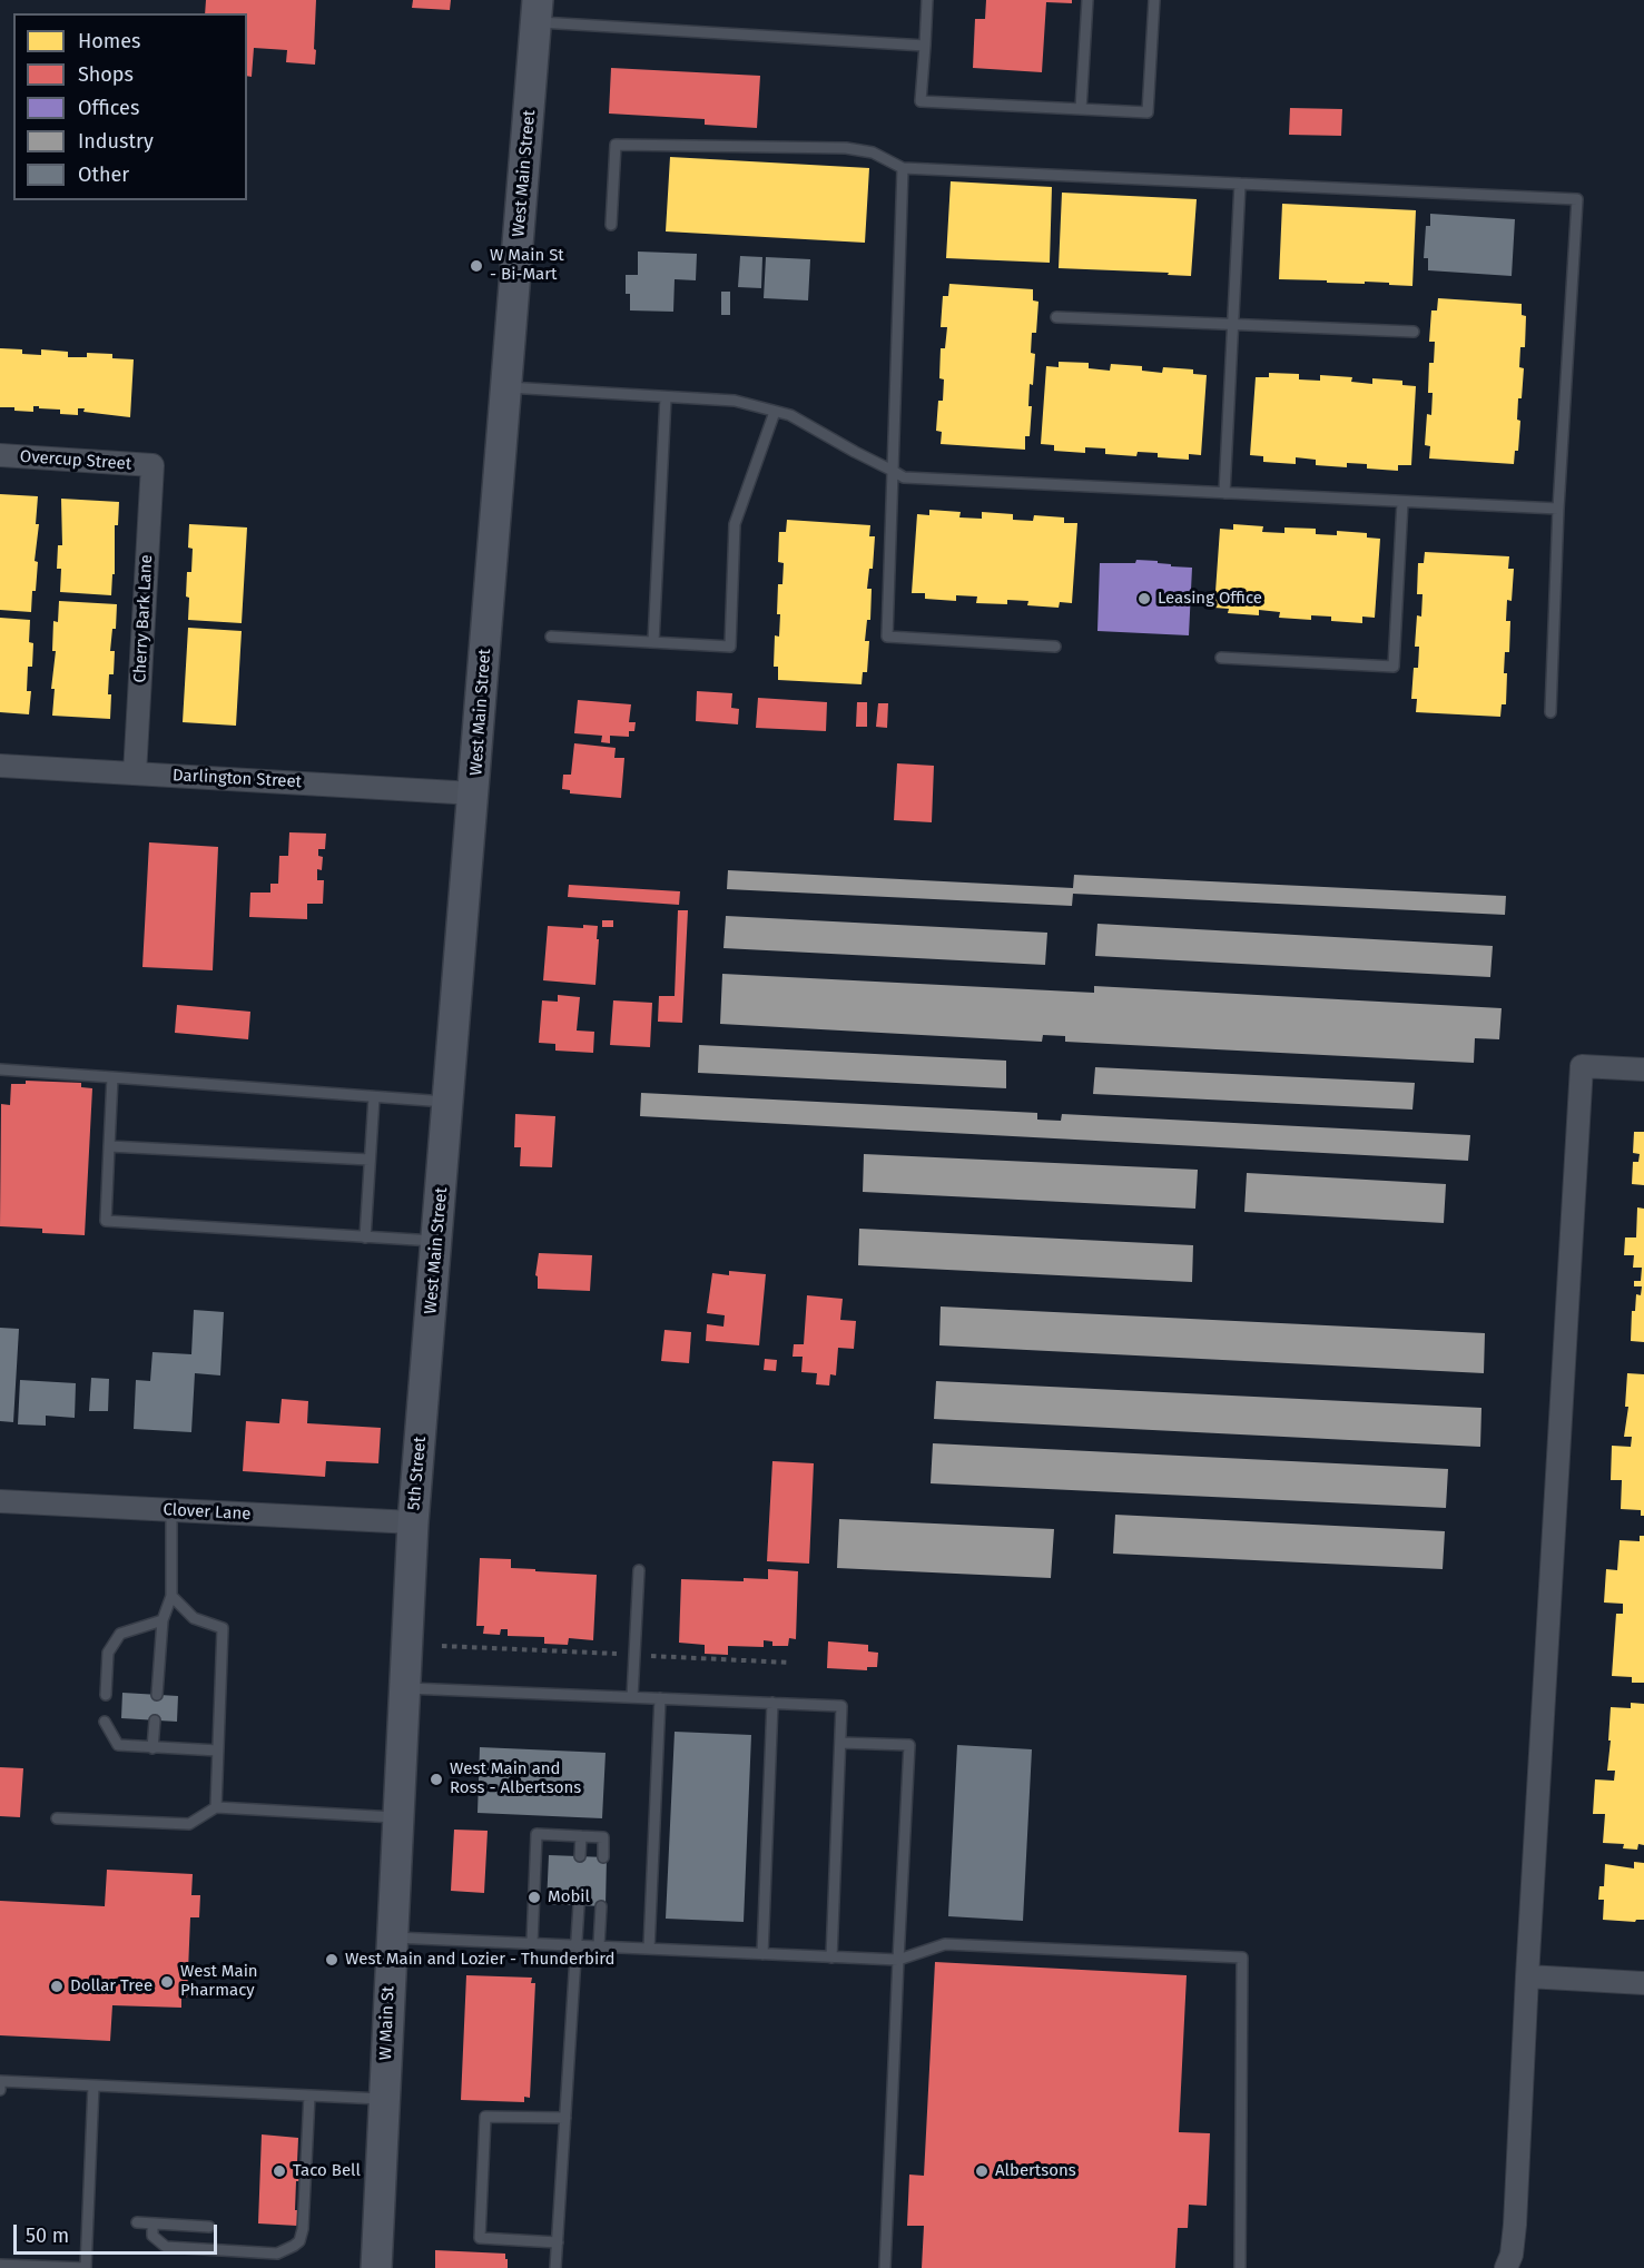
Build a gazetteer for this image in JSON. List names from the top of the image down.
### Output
{
  "streets": {
    "main road": ["West Main Street", "5th Street", "W Main St"],
    "street": [
      "Overcup Street",
      "Cherry Bark Lane",
      "Darlington Street",
      "Clover Lane"
    ]
  },
  "crossings": [
    ["West Main Street", "Darlington Street"],
    ["West Main Street", "5th Street"],
    ["Overcup Street", "Cherry Bark Lane"],
    ["Cherry Bark Lane", "Darlington Street"],
    ["5th Street", "Clover Lane"]
  ],
  "places": [
    "W Main St - Bi-Mart",
    "Leasing Office",
    "West Main and Ross - Albertsons",
    "Mobil",
    "West Main and Lozier - Thunderbird",
    "West Main Pharmacy",
    "Dollar Tree",
    "Taco Bell",
    "Albertsons"
  ],
  "legend": [
    "Homes",
    "Shops",
    "Offices",
    "Industry",
    "Other"
  ],
  "scale_bar": "50 m"
}
